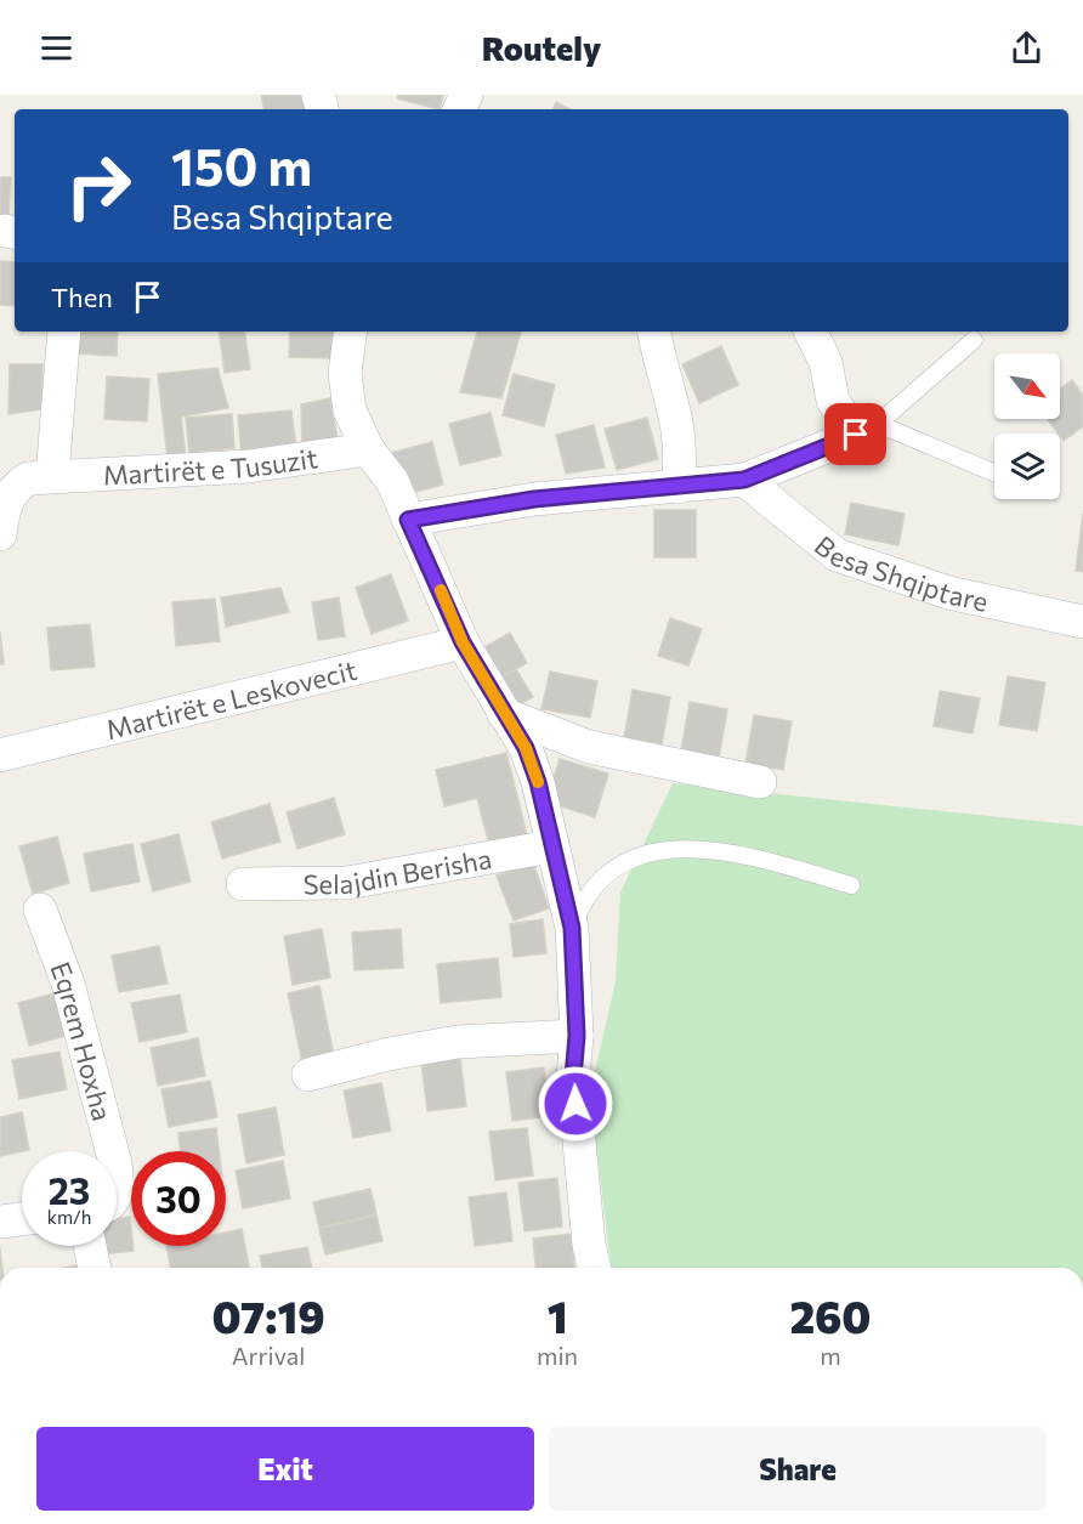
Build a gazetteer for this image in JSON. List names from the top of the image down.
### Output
{
  "streets": {
    "street": [
      "Martirët e Tusuzit",
      "Besa Shqiptare",
      "Martirët e Leskovecit",
      "Selajdin Berisha",
      "Eqrem Hoxha"
    ]
  },
  "north": "bottom right",
  "page": {
    "header": "Routely",
    "turn": ["150 m", "Besa Shqiptare"],
    "then": "Then",
    "speed": "23 km/h",
    "limit": "30",
    "eta": [
      "07:19",
      "Arrival",
      "1",
      "min",
      "260",
      "m"
    ],
    "buttons": ["Exit", "Share"]
  }
}
